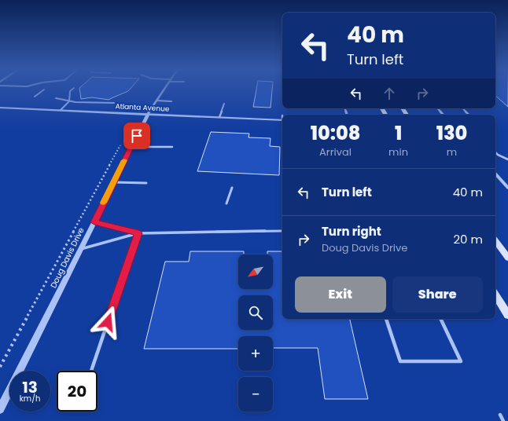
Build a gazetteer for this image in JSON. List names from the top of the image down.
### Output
{
  "streets": {
    "street": ["Atlanta Avenue", "Doug Davis Drive"]
  },
  "crossings": [
    ["Atlanta Avenue", "Doug Davis Drive"]
  ],
  "north": "bottom left",
  "page": {
    "turn": ["40 m", "Turn left"],
    "eta": [
      "10:08",
      "Arrival",
      "1",
      "min",
      "130",
      "m"
    ],
    "list": [
      {
        "name": "Turn left",
        "value": "40 m"
      },
      {
        "name": "Turn right",
        "note": "Doug Davis Drive",
        "value": "20 m"
      }
    ],
    "map_buttons": ["+", "−"],
    "buttons": ["Exit", "Share"],
    "speed": "13 km/h",
    "limit": "20"
  }
}
